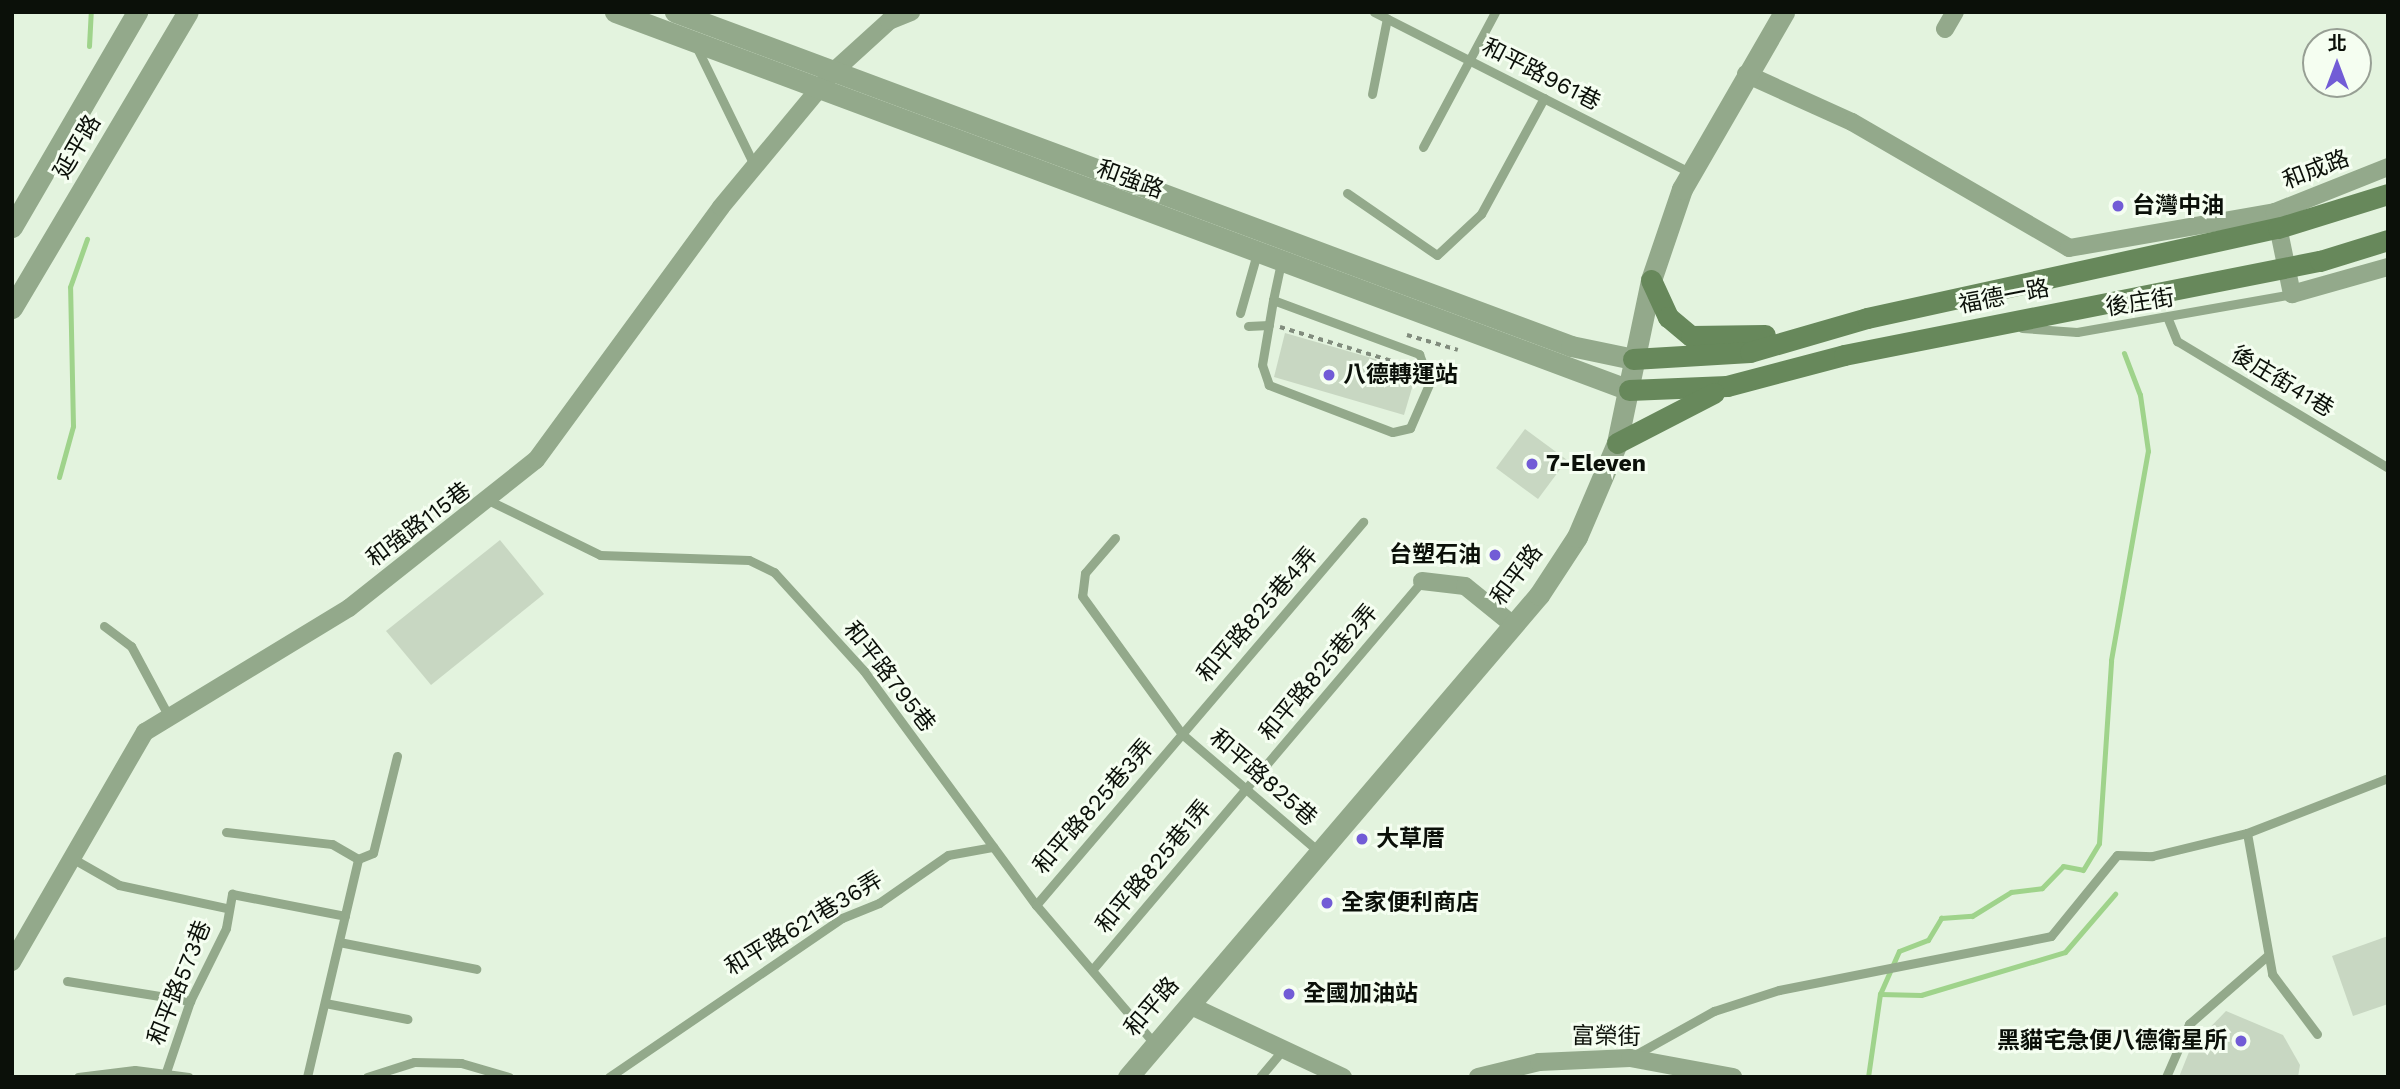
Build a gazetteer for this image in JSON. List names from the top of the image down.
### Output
{
  "streets": {
    "main road": ["福德一路"],
    "street": [
      "延平路",
      "和成路",
      "和強路",
      "和強路115巷",
      "和平路",
      "富榮街"
    ],
    "lane": [
      "和平路961巷",
      "後庄街",
      "後庄街41巷",
      "和平路825巷4弄",
      "和平路825巷2弄",
      "和平路795巷",
      "和平路825巷",
      "和平路825巷3弄",
      "和平路825巷1弄",
      "和平路621巷36弄",
      "和平路573巷"
    ]
  },
  "crossings": [
    ["和平路961巷", "和平路"],
    ["和成路", "福德一路"],
    ["和成路", "和平路"],
    ["和強路", "福德一路"],
    ["和強路", "和強路115巷"],
    ["和強路", "和平路"],
    ["福德一路", "後庄街"],
    ["福德一路", "和平路"],
    ["後庄街", "後庄街41巷"],
    ["和強路115巷", "和平路795巷"],
    ["和平路", "和平路795巷"],
    ["和平路", "和平路825巷"],
    ["和平路825巷4弄", "和平路825巷"],
    ["和平路825巷4弄", "和平路825巷3弄"],
    ["和平路825巷2弄", "和平路825巷"],
    ["和平路825巷2弄", "和平路825巷1弄"],
    ["和平路795巷", "和平路825巷3弄"],
    ["和平路795巷", "和平路825巷1弄"],
    ["和平路795巷", "和平路621巷36弄"],
    ["和平路825巷", "和平路825巷3弄"],
    ["和平路825巷", "和平路825巷1弄"]
  ],
  "places": [
    "台灣中油",
    "八德轉運站",
    "7-Eleven",
    "台塑石油",
    "大草厝",
    "全家便利商店",
    "全國加油站",
    "黑貓宅急便八德衛星所"
  ],
  "north": "top"
}
